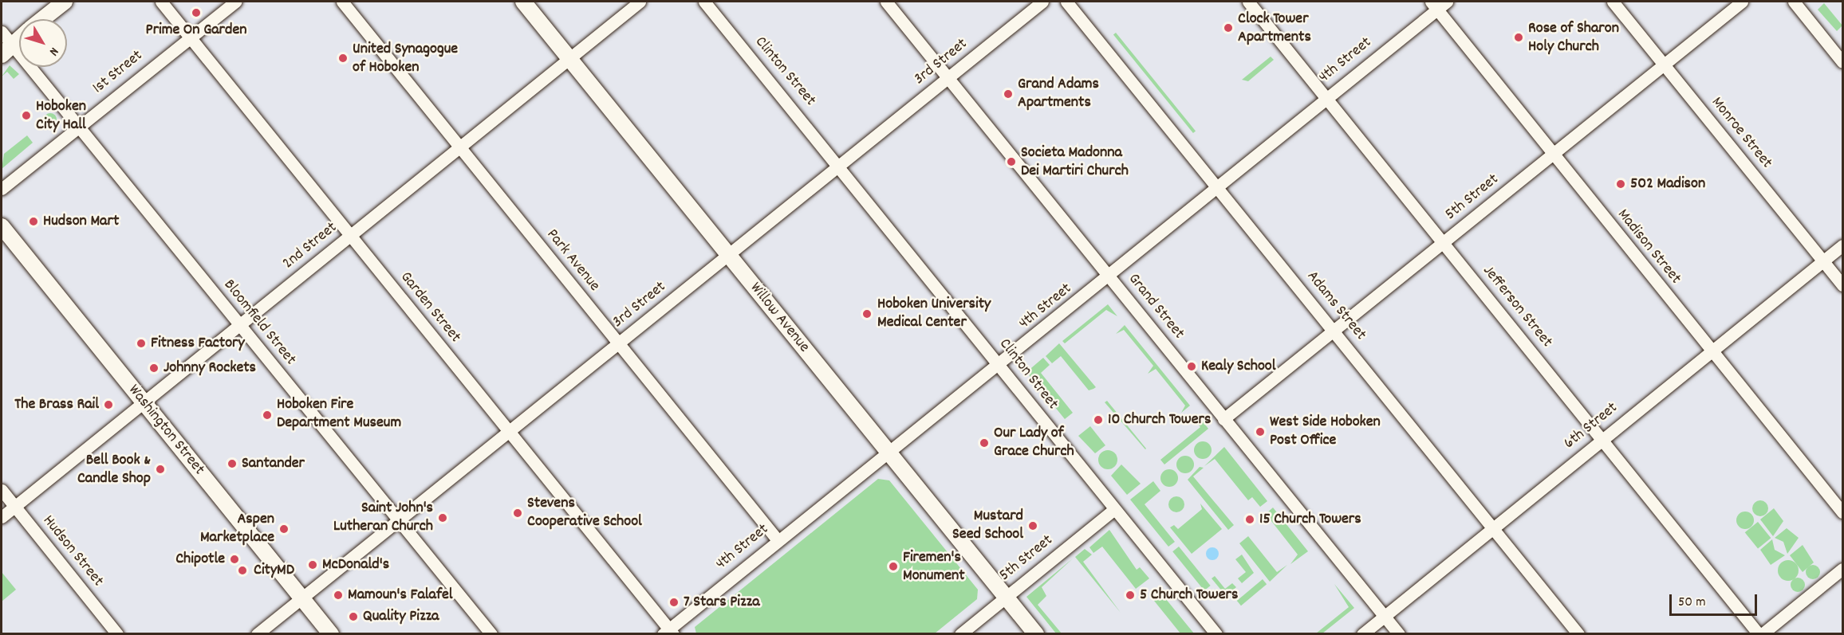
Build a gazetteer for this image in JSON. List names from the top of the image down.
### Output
{
  "streets": {
    "main road": ["Willow Avenue", "Washington Street"],
    "street": [
      "4th Street",
      "3rd Street",
      "Clinton Street",
      "1st Street",
      "Monroe Street",
      "5th Street",
      "2nd Street",
      "Madison Street",
      "Park Avenue",
      "Adams Street",
      "Grand Street",
      "Jefferson Street",
      "Garden Street",
      "Bloomfield Street",
      "6th Street",
      "Hudson Street"
    ]
  },
  "crossings": [
    ["4th Street", "Clinton Street"],
    ["4th Street", "Madison Street"],
    ["4th Street", "Park Avenue"],
    ["4th Street", "Adams Street"],
    ["4th Street", "Grand Street"],
    ["4th Street", "Jefferson Street"],
    ["4th Street", "Garden Street"],
    ["4th Street", "Willow Avenue"],
    ["3rd Street", "Clinton Street"],
    ["3rd Street", "Park Avenue"],
    ["3rd Street", "Grand Street"],
    ["3rd Street", "Garden Street"],
    ["3rd Street", "Willow Avenue"],
    ["3rd Street", "Bloomfield Street"],
    ["3rd Street", "Washington Street"],
    ["Clinton Street", "5th Street"],
    ["1st Street", "Garden Street"],
    ["1st Street", "Bloomfield Street"],
    ["Monroe Street", "5th Street"],
    ["Monroe Street", "6th Street"],
    ["5th Street", "Madison Street"],
    ["5th Street", "Adams Street"],
    ["5th Street", "Grand Street"],
    ["5th Street", "Jefferson Street"],
    ["5th Street", "Willow Avenue"],
    ["2nd Street", "Park Avenue"],
    ["2nd Street", "Garden Street"],
    ["2nd Street", "Willow Avenue"],
    ["2nd Street", "Bloomfield Street"],
    ["2nd Street", "Washington Street"],
    ["2nd Street", "Hudson Street"],
    ["Madison Street", "6th Street"],
    ["Adams Street", "6th Street"],
    ["Grand Street", "6th Street"],
    ["Jefferson Street", "6th Street"]
  ],
  "places": [
    "Prime On Garden",
    "Clock Tower Apartments",
    "Rose of Sharon Holy Church",
    "United Synagogue of Hoboken",
    "Grand Adams Apartments",
    "Hoboken City Hall",
    "Societa Madonna Dei Martiri Church",
    "502 Madison",
    "Hudson Mart",
    "Hoboken University Medical Center",
    "Fitness Factory",
    "Kealy School",
    "Johnny Rockets",
    "The Brass Rail",
    "Hoboken Fire Department Museum",
    "10 Church Towers",
    "West Side Hoboken Post Office",
    "Our Lady of Grace Church",
    "Santander",
    "Bell Book & Candle Shop",
    "Stevens Cooperative School",
    "Saint John's Lutheran Church",
    "15 Church Towers",
    "Mustard Seed School",
    "Aspen Marketplace",
    "Chipotle",
    "McDonald's",
    "Firemen's Monument",
    "CityMD",
    "Mamoun's Falafel",
    "5 Church Towers",
    "7 Stars Pizza",
    "Quality Pizza"
  ],
  "scale_bar": "50 m",
  "north": "bottom right"
}
